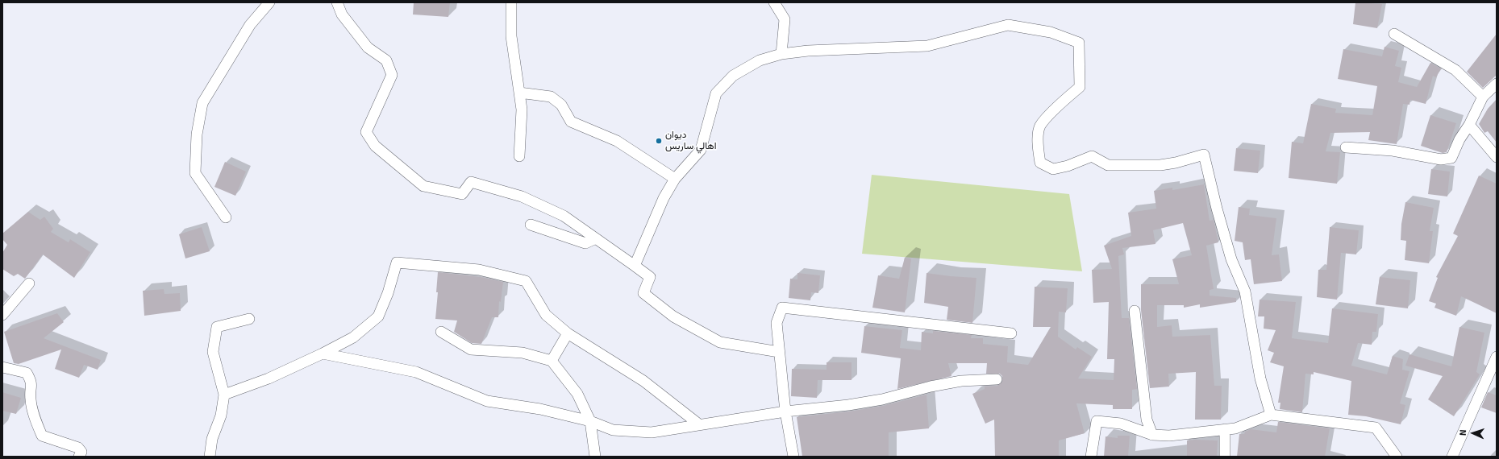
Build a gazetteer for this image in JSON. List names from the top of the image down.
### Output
{
  "places": ["ديوان اهالي ساريس"],
  "north": "left"
}
